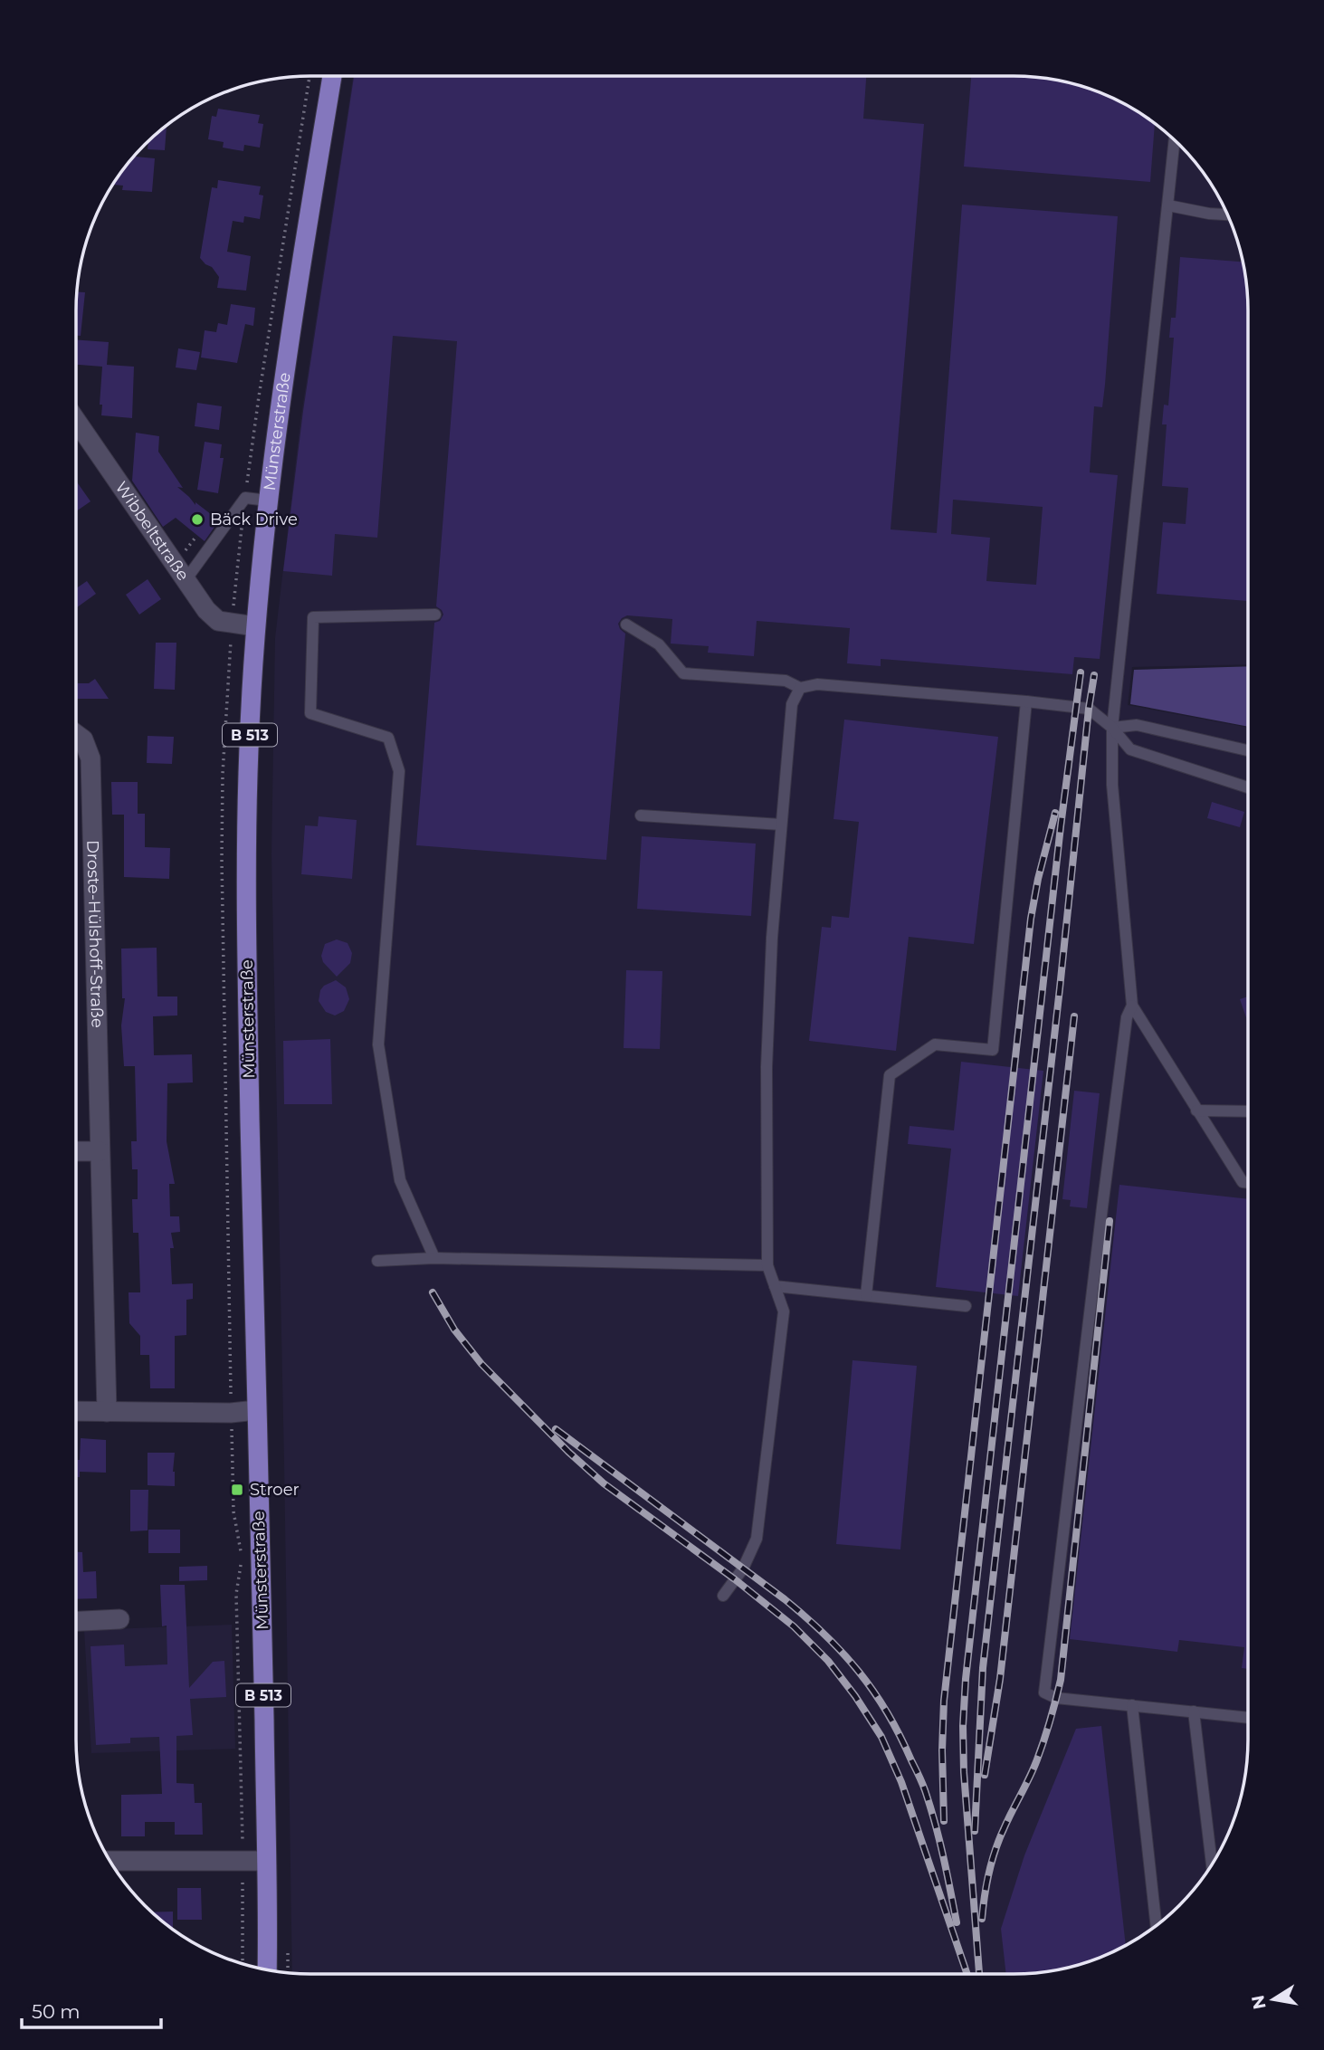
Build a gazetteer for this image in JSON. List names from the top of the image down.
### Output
{
  "streets": {
    "main road": ["Münsterstraße", "B 513"],
    "street": ["Wibbeltstraße", "Droste-Hülshoff-Straße"]
  },
  "crossings": [
    ["Münsterstraße", "Wibbeltstraße"]
  ],
  "places": {
    "other": ["Bäck Drive"],
    "transit": ["Stroer"]
  },
  "scale_bar": "50 m",
  "north": "left"
}
